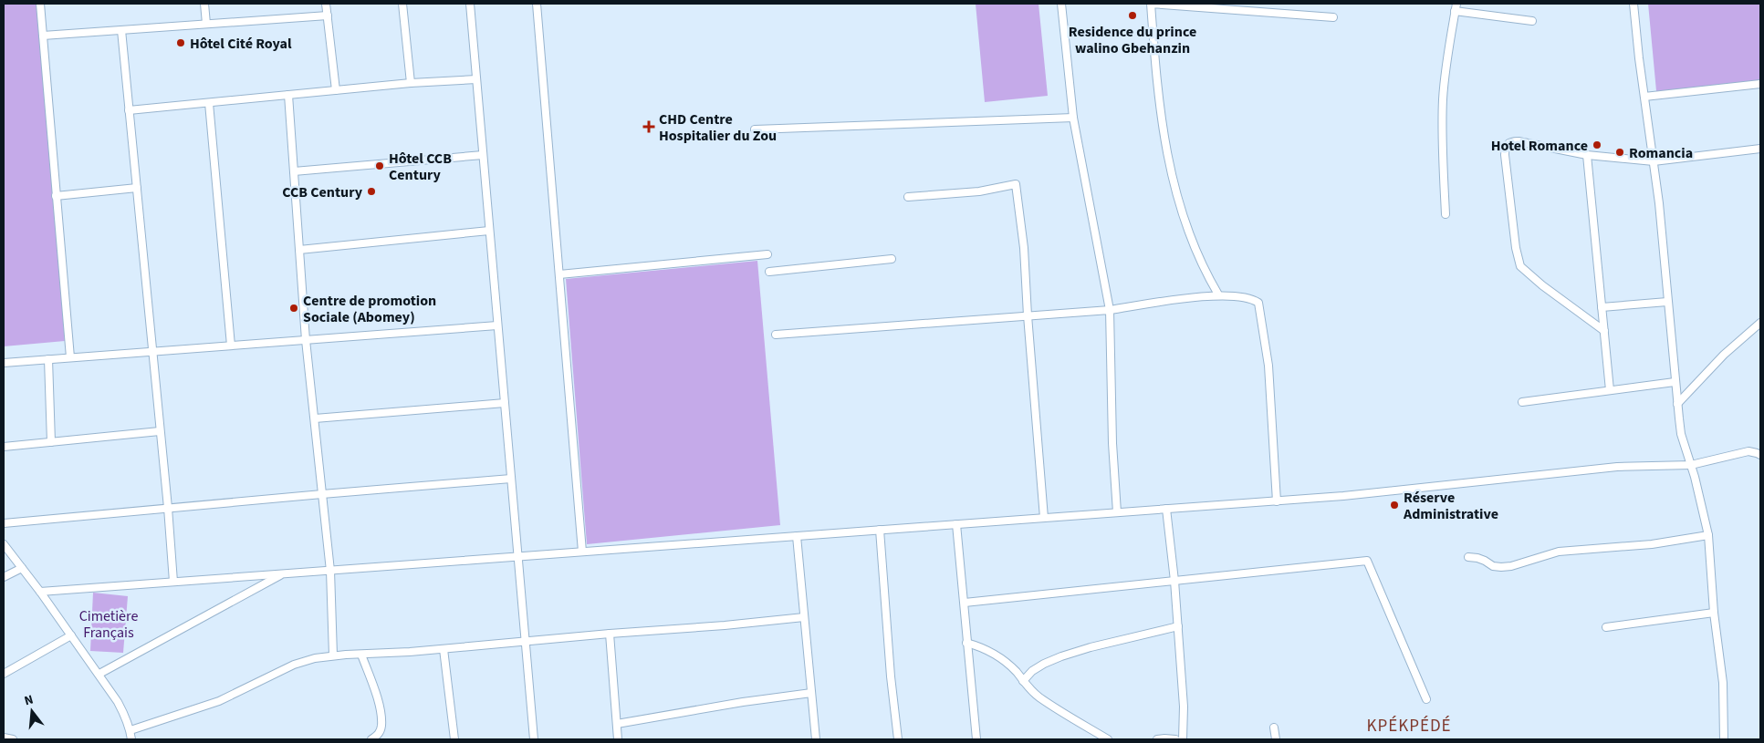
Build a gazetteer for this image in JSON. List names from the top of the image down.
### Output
{
  "districts": ["KPÉKPÉDÉ"],
  "parks": ["Cimetière Français"],
  "places": {
    "other": [
      "Residence du prince walino Gbehanzin",
      "Hôtel Cité Royal",
      "Hotel Romance",
      "Romancia",
      "Hôtel CCB Century",
      "CCB Century",
      "Centre de promotion Sociale (Abomey)",
      "Réserve Administrative"
    ],
    "health": ["CHD Centre Hospitalier du Zou"]
  },
  "north": "top"
}
